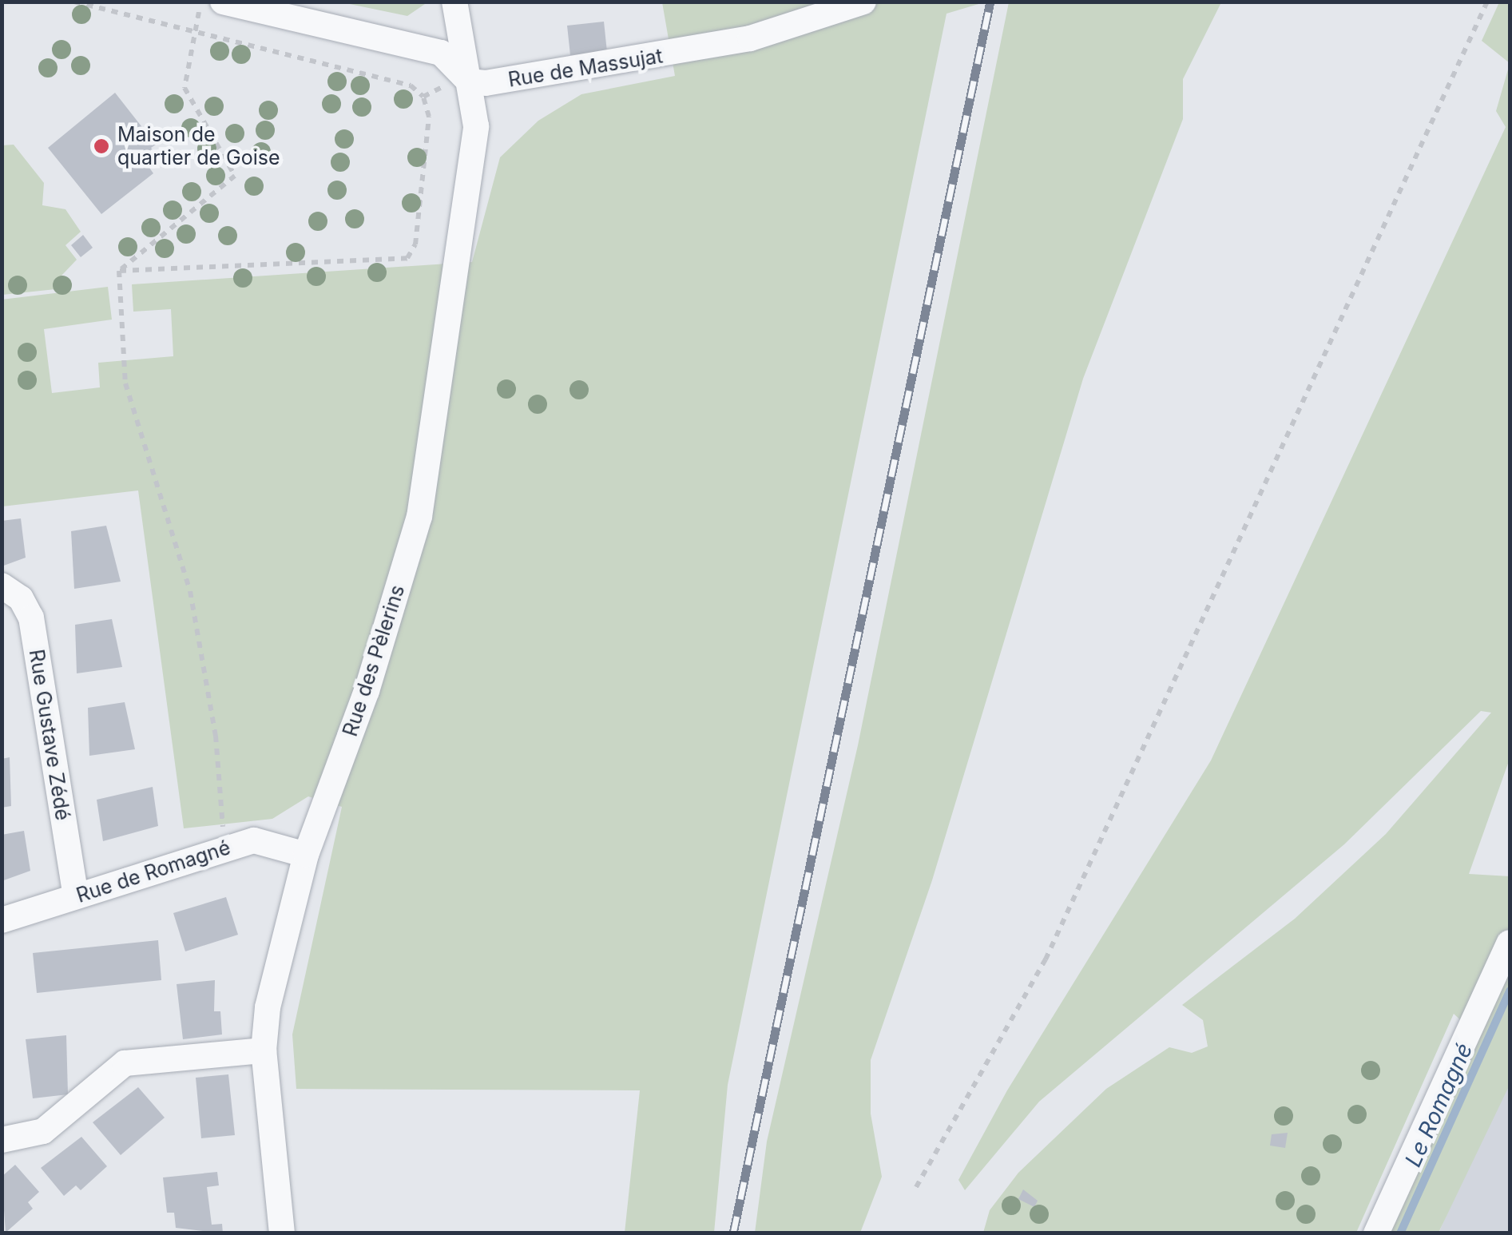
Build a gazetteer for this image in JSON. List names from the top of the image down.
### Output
{
  "streets": {
    "street": [
      "Rue de Massujat",
      "Rue des Pèlerins",
      "Rue Gustave Zédé",
      "Rue de Romagné"
    ]
  },
  "crossings": [
    ["Rue de Massujat", "Rue des Pèlerins"],
    ["Rue des Pèlerins", "Rue de Romagné"],
    ["Rue Gustave Zédé", "Rue de Romagné"]
  ],
  "water": ["Le Romagné"],
  "places": ["Maison de quartier de Goise"]
}
